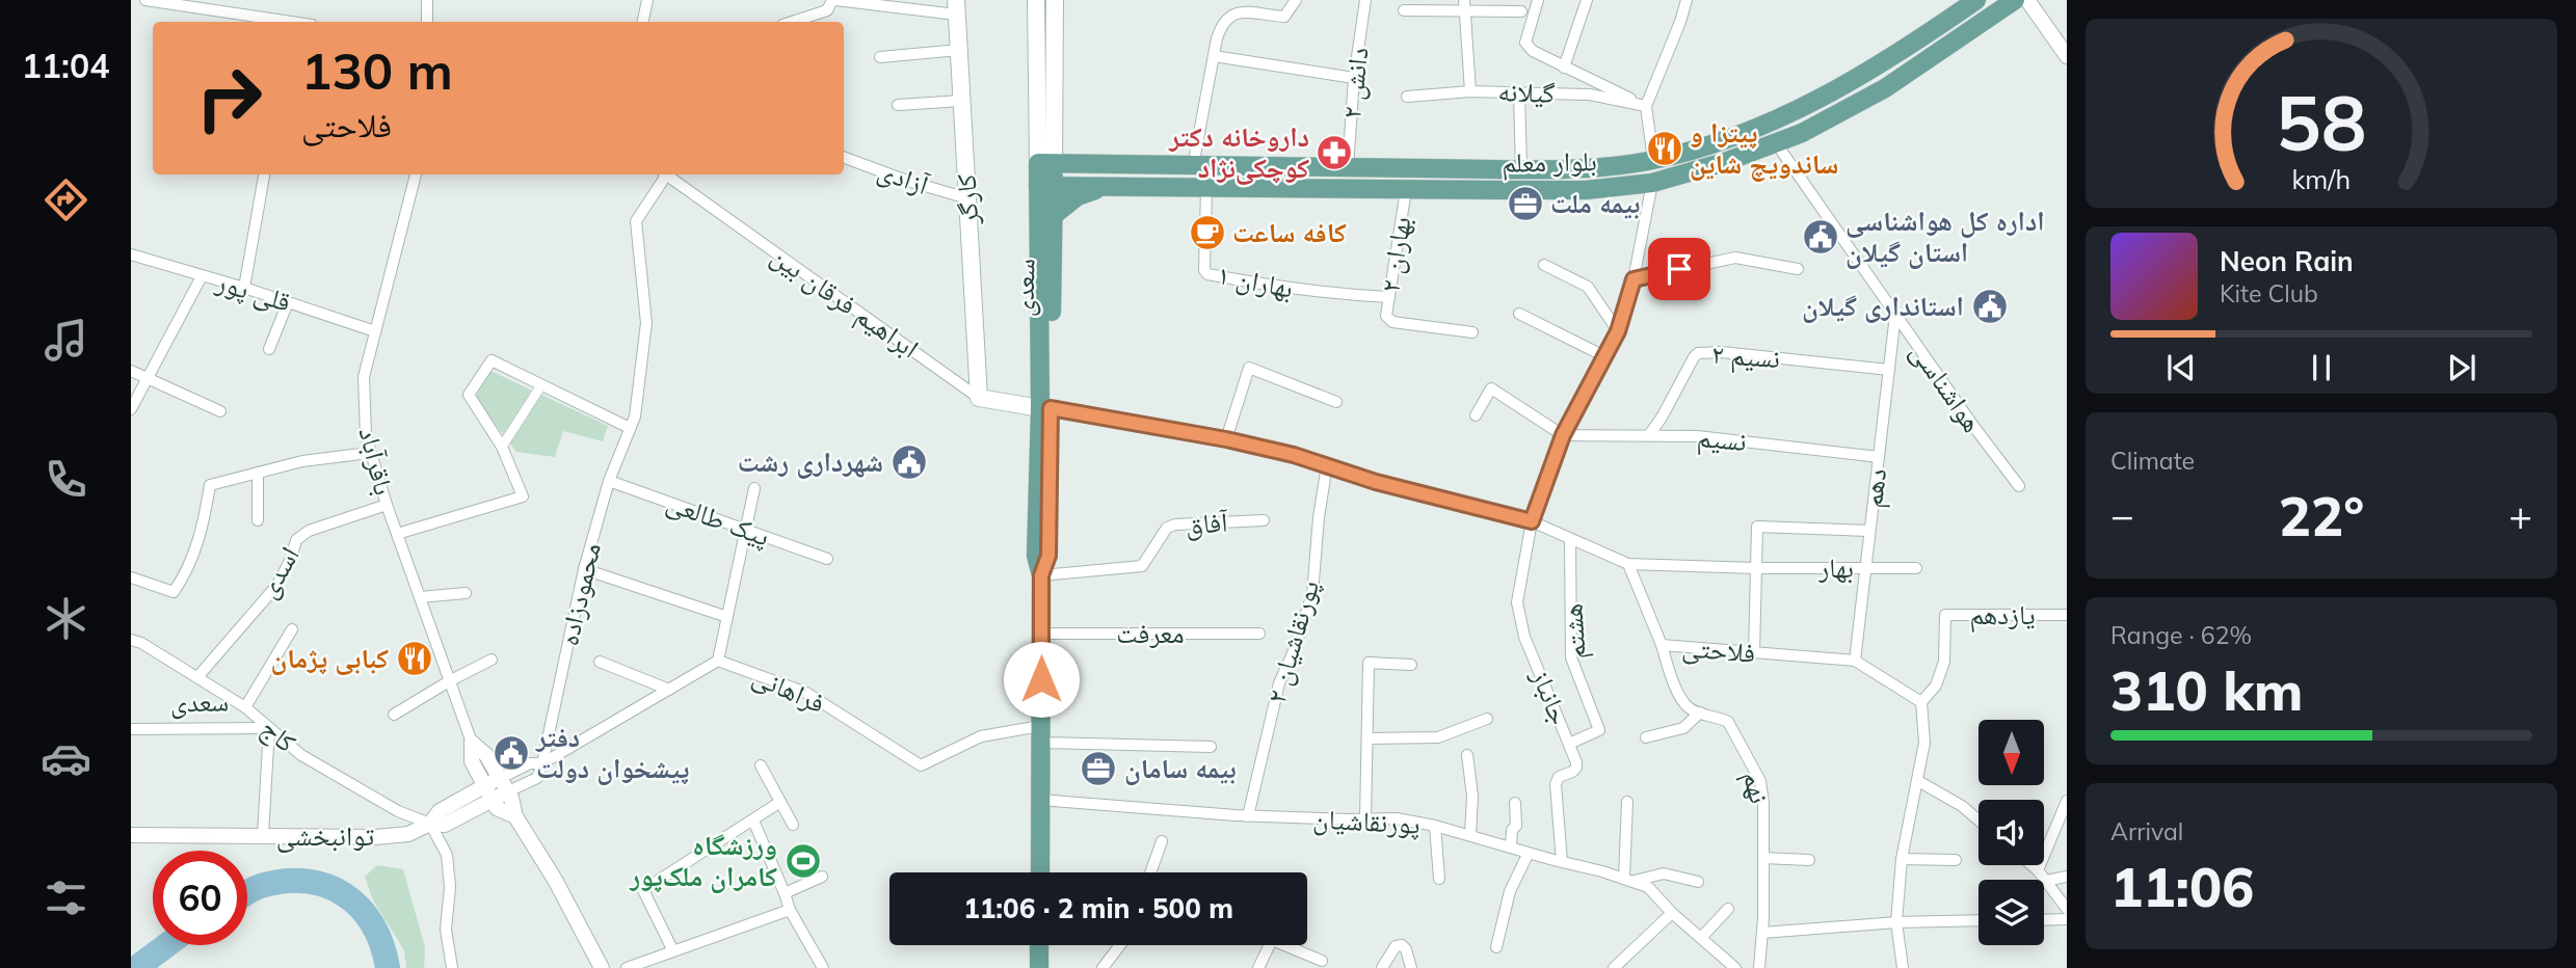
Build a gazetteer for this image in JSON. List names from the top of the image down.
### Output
{
  "streets": {
    "main road": [
      "بلوار معلم",
      "کارگر",
      "سعدی",
      "ابراهیم فرقان بین"
    ],
    "street": [
      "دانش ۲",
      "گیلانه",
      "آزادی",
      "بهاران ۲",
      "بهاران ۱",
      "قلی پور",
      "نسیم ٢",
      "هواشناسی",
      "نسیم",
      "باقرآباد",
      "دهم",
      "پیک طالعی",
      "آفاق",
      "بهار",
      "اسدی",
      "محمودزاده",
      "یازدهم",
      "هشتم",
      "معرفت",
      "پورنقاشیان ۲",
      "فلاحتی",
      "فراهانی",
      "جانباز",
      "کاج",
      "نهم",
      "پورنقاشیان",
      "توانبخشی"
    ]
  },
  "crossings": [
    ["دانش ۲", "بلوار معلم"],
    ["بلوار معلم", "بهاران ۲"],
    ["بلوار معلم", "بهاران ۱"],
    ["بلوار معلم", "سعدی"],
    ["بلوار معلم", "هواشناسی"],
    ["بلوار معلم", "جانباز"],
    ["آزادی", "کارگر"],
    ["کارگر", "ابراهیم فرقان بین"],
    ["بهاران ۲", "بهاران ۱"],
    ["سعدی", "ابراهیم فرقان بین"],
    ["سعدی", "آفاق"],
    ["سعدی", "معرفت"],
    ["سعدی", "فراهانی"],
    ["سعدی", "کاج"],
    ["سعدی", "پورنقاشیان"],
    ["قلی پور", "باقرآباد"],
    ["نسیم ٢", "نسیم"],
    ["نسیم ٢", "دهم"],
    ["هواشناسی", "دهم"],
    ["نسیم", "دهم"],
    ["نسیم", "جانباز"],
    ["باقرآباد", "اسدی"],
    ["باقرآباد", "فراهانی"],
    ["باقرآباد", "توانبخشی"],
    ["دهم", "بهار"],
    ["دهم", "فلاحتی"],
    ["پیک طالعی", "محمودزاده"],
    ["بهار", "فلاحتی"],
    ["اسدی", "کاج"],
    ["محمودزاده", "فراهانی"],
    ["یازدهم", "فلاحتی"],
    ["هشتم", "جانباز"],
    ["پورنقاشیان ۲", "پورنقاشیان"],
    ["فلاحتی", "نهم"],
    ["فراهانی", "توانبخشی"],
    ["جانباز", "پورنقاشیان"],
    ["کاج", "توانبخشی"]
  ],
  "places": {
    "restaurant": ["پیتزا و ساندویچ شاین", "کبابی پژمان"],
    "pharmacy": ["داروخانه دکتر کوچکی‌نژاد"],
    "office": ["بیمه ملت", "بیمه سامان"],
    "cafe": ["کافه ساعت"],
    "public building": [
      "اداره کل هواشناسی استان گیلان",
      "استانداری گیلان",
      "شهرداری رشت",
      "دفتر پیشخوان دولت"
    ],
    "sports": ["ورزشگاه کامران ملک‌پور"]
  },
  "north": "bottom",
  "page": {
    "tabs": "11:04",
    "turn": ["130 m", "فلاحتی"],
    "song": ["Neon Rain", "Kite Club"],
    "tile": [
      "Climate",
      ["Range · 62%", "310 km"],
      ["Arrival", "11:06"]
    ],
    "heat": ["−", "22°", "+"],
    "limit": "60",
    "trip": "11:06 · 2 min · 500 m",
    "gauge": ["58", "km/h"]
  }
}
